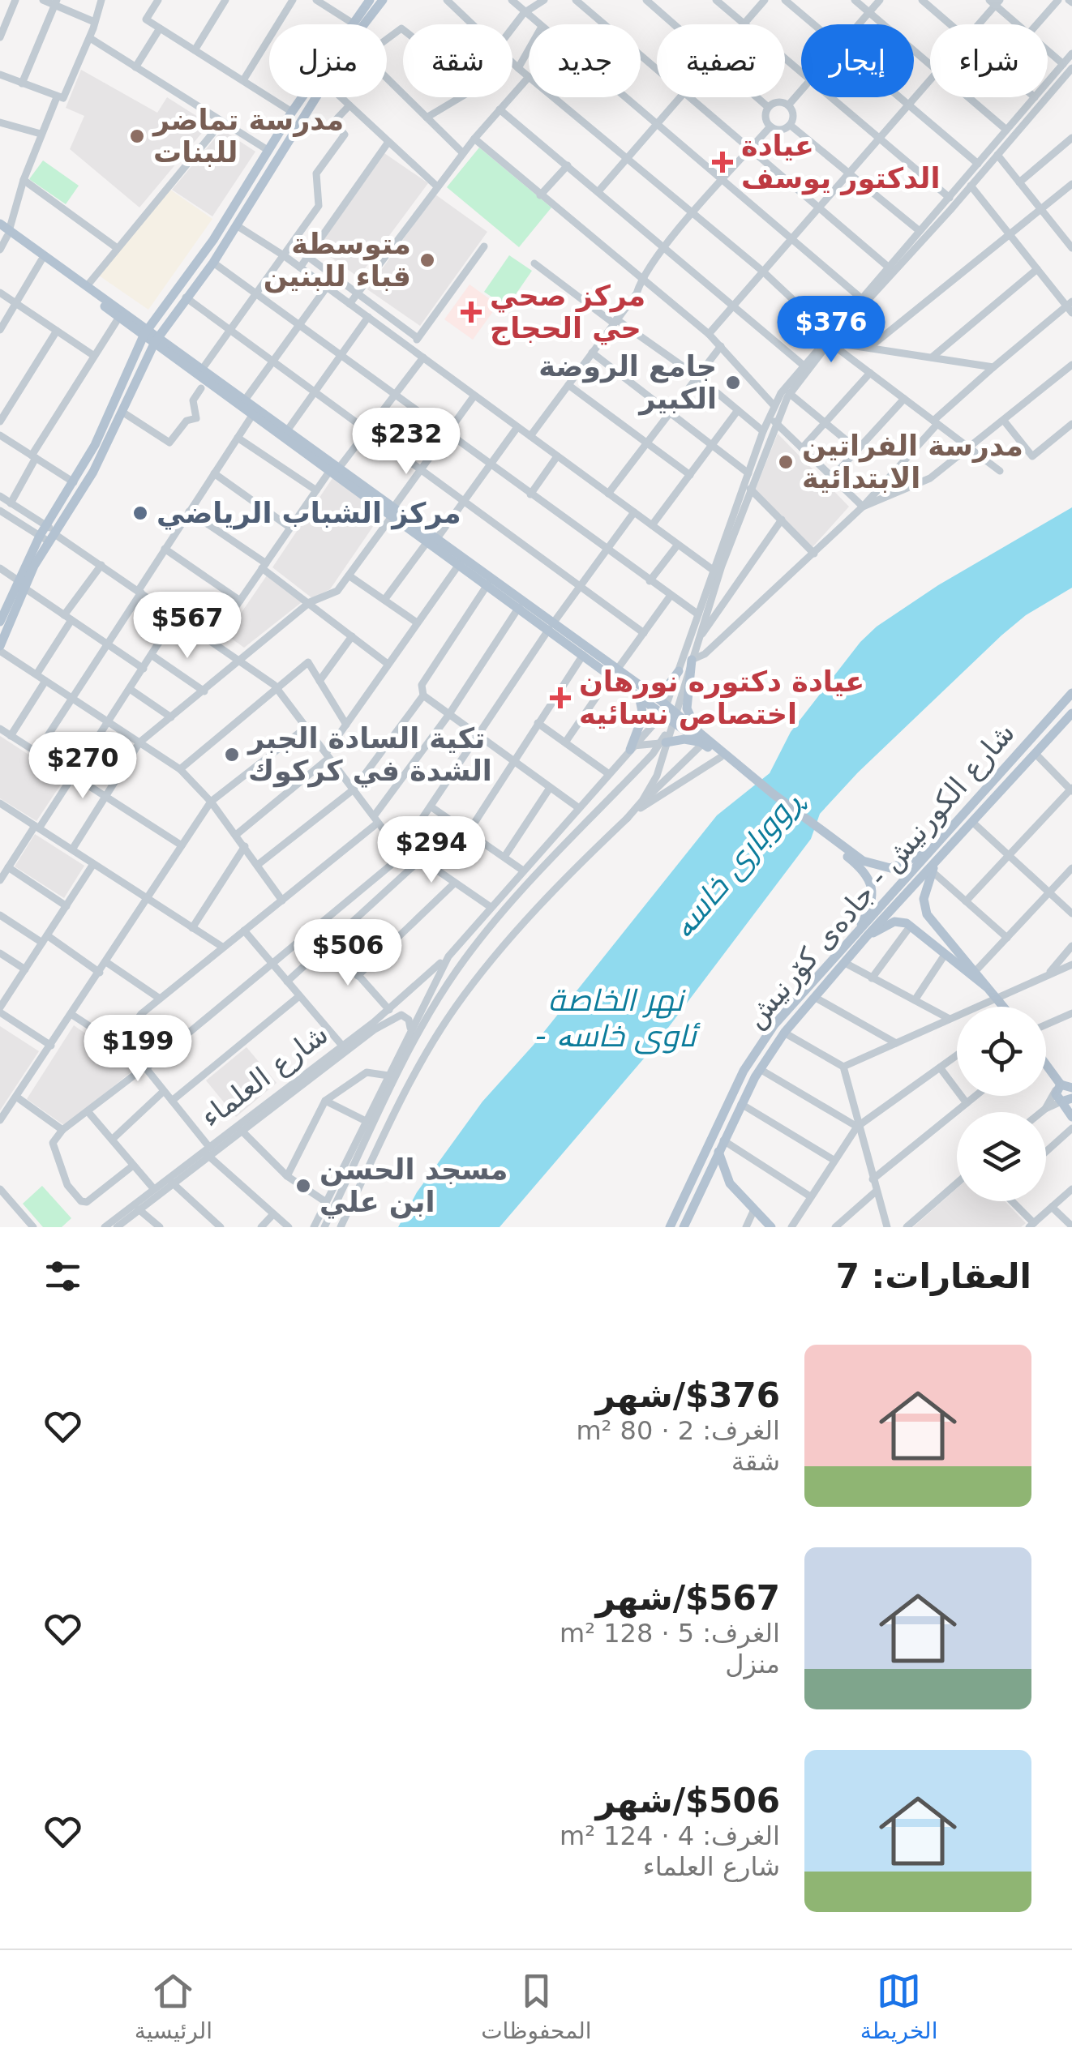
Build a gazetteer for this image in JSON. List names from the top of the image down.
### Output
{
  "streets": {
    "main road": ["شارع الكورنيش - جادەی کۆرنیش"],
    "street": ["شارع العلماء"]
  },
  "water": ["ڕووباری خاسە", "نهر الخاصة - ئاوی خاسە"],
  "places": {
    "other": [
      "مدرسة تماضر للبنات",
      "متوسطة قباء للبنين",
      "جامع الروضة الكبير",
      "مدرسة الفراتين الابتدائية",
      "مركز الشباب الرياضي",
      "تكية السادة الجبر الشدة في كركوك",
      "مسجد الحسن ابن علي"
    ],
    "health": ["عيادة الدكتور يوسف", "مركز صحي حي الحجاج", "عيادة دكتوره نورهان اختصاص نسائيه"]
  },
  "page": {
    "chip": [
      "شراء",
      "إيجار",
      "تصفية",
      "جديد",
      "شقة",
      "منزل"
    ],
    "price": [
      "$376",
      "$232",
      "$567",
      "$270",
      "$294",
      "$506",
      "$199"
    ],
    "heading": "العقارات: 7",
    "list": [
      {
        "name": "$376/شهر",
        "note": "الغرف: 2 · 80 m² · شقة"
      },
      {
        "name": "$567/شهر",
        "note": "الغرف: 5 · 128 m² · منزل"
      },
      {
        "name": "$506/شهر",
        "note": "الغرف: 4 · 124 m² · شارع العلماء"
      }
    ],
    "tabs": ["الخريطة", "المحفوظات", "الرئيسية"]
  }
}
